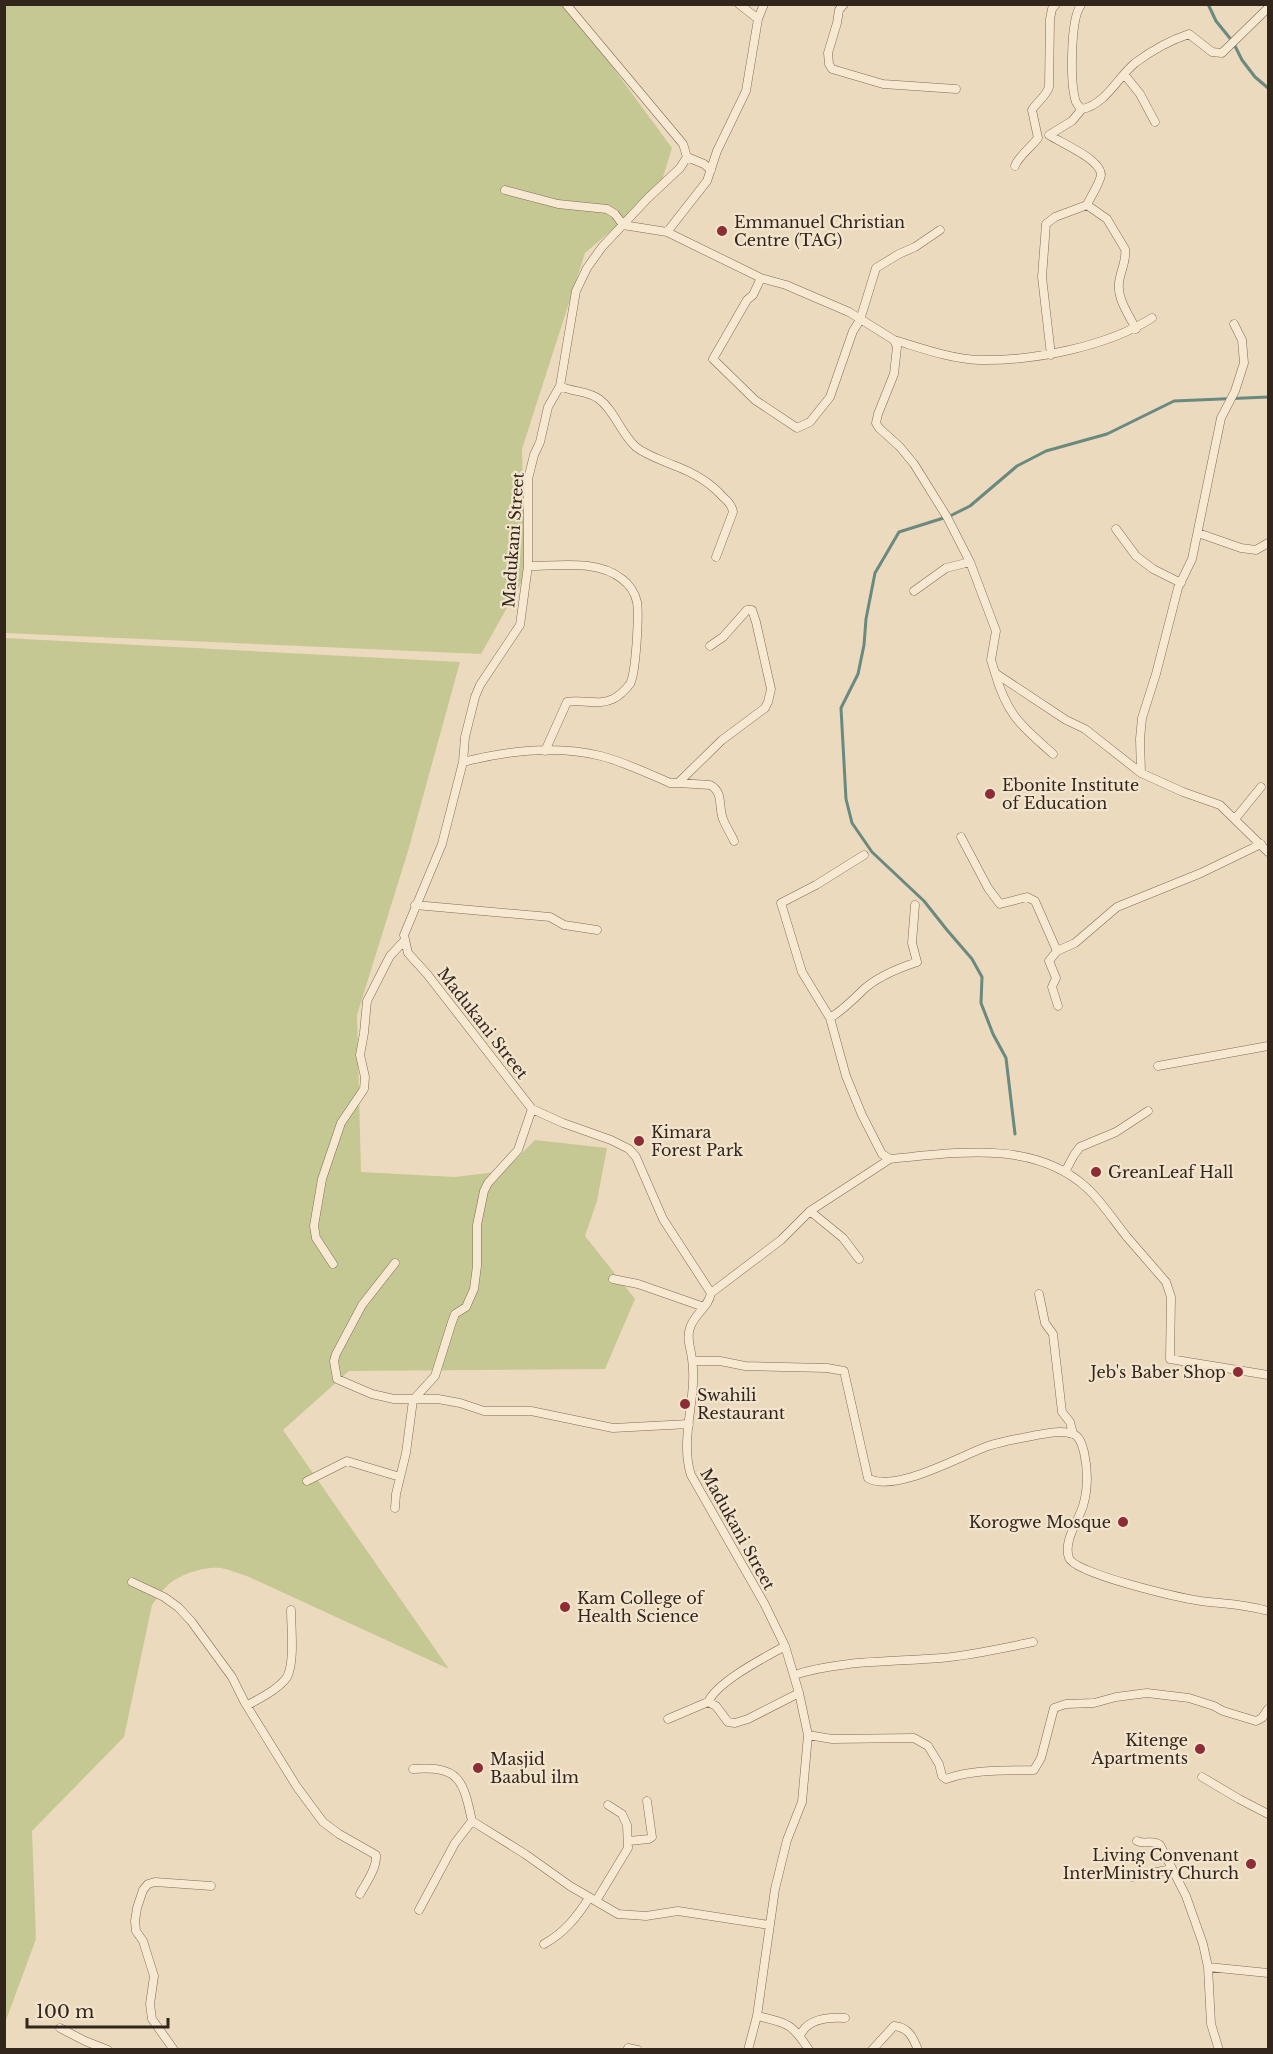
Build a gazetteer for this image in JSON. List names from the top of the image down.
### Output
{
  "streets": {
    "street": ["Madukani Street"]
  },
  "places": [
    "Emmanuel Christian Centre (TAG)",
    "Ebonite Institute of Education",
    "Kimara Forest Park",
    "GreanLeaf Hall",
    "Jeb's Baber Shop",
    "Swahili Restaurant",
    "Korogwe Mosque",
    "Kam College of Health Science",
    "Kitenge Apartments",
    "Masjid Baabul ilm",
    "Living Convenant InterMinistry Church"
  ],
  "scale_bar": "100 m"
}
